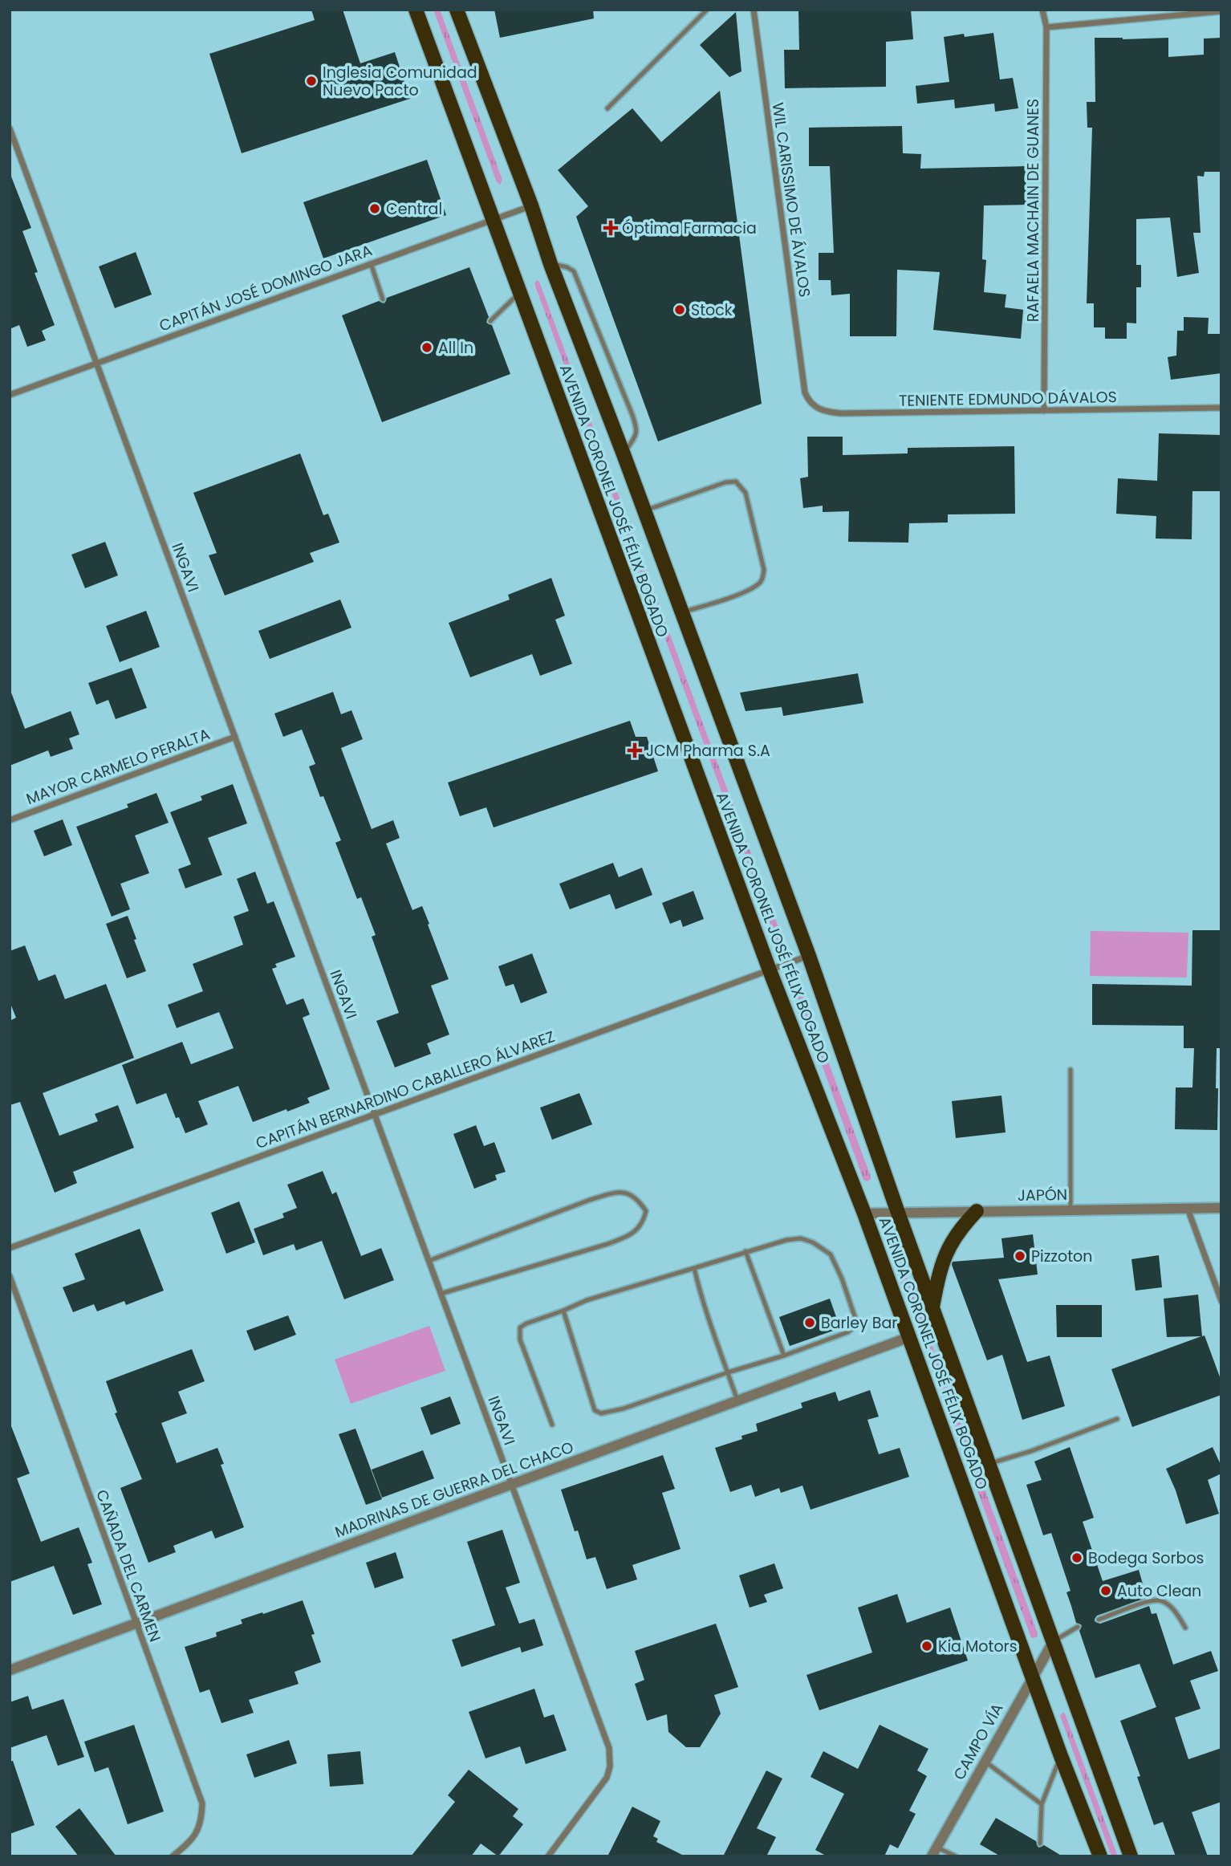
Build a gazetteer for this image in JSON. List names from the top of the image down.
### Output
{
  "streets": {
    "main road": ["AVENIDA CORONEL JOSÉ FÉLIX BOGADO"],
    "street": [
      "WIL CARISSIMO DE ÁVALOS",
      "RAFAELA MACHAIN DE GUANES",
      "CAPITÁN JOSÉ DOMINGO JARA",
      "TENIENTE EDMUNDO DÁVALOS",
      "INGAVI",
      "MAYOR CARMELO PERALTA",
      "CAPITÁN BERNARDINO CABALLERO ÁLVAREZ",
      "JAPÓN",
      "MADRINAS DE GUERRA DEL CHACO",
      "CAÑADA DEL CARMEN",
      "CAMPO VÍA"
    ]
  },
  "crossings": [
    ["WIL CARISSIMO DE ÁVALOS", "TENIENTE EDMUNDO DÁVALOS"],
    ["RAFAELA MACHAIN DE GUANES", "TENIENTE EDMUNDO DÁVALOS"],
    ["CAPITÁN JOSÉ DOMINGO JARA", "AVENIDA CORONEL JOSÉ FÉLIX BOGADO"],
    ["CAPITÁN JOSÉ DOMINGO JARA", "INGAVI"],
    ["AVENIDA CORONEL JOSÉ FÉLIX BOGADO", "CAPITÁN BERNARDINO CABALLERO ÁLVAREZ"],
    ["AVENIDA CORONEL JOSÉ FÉLIX BOGADO", "JAPÓN"],
    ["AVENIDA CORONEL JOSÉ FÉLIX BOGADO", "MADRINAS DE GUERRA DEL CHACO"],
    ["AVENIDA CORONEL JOSÉ FÉLIX BOGADO", "CAMPO VÍA"],
    ["INGAVI", "MAYOR CARMELO PERALTA"],
    ["INGAVI", "CAPITÁN BERNARDINO CABALLERO ÁLVAREZ"],
    ["INGAVI", "MADRINAS DE GUERRA DEL CHACO"],
    ["MADRINAS DE GUERRA DEL CHACO", "CAÑADA DEL CARMEN"]
  ],
  "places": {
    "other": [
      "Inglesia Comunidad Nuevo Pacto",
      "Central",
      "Stock",
      "All In",
      "Pizzoton",
      "Barley Bar",
      "Bodega Sorbos",
      "Auto Clean",
      "Kia Motors"
    ],
    "health": ["Óptima Farmacia", "JCM Pharma S.A"]
  }
}
